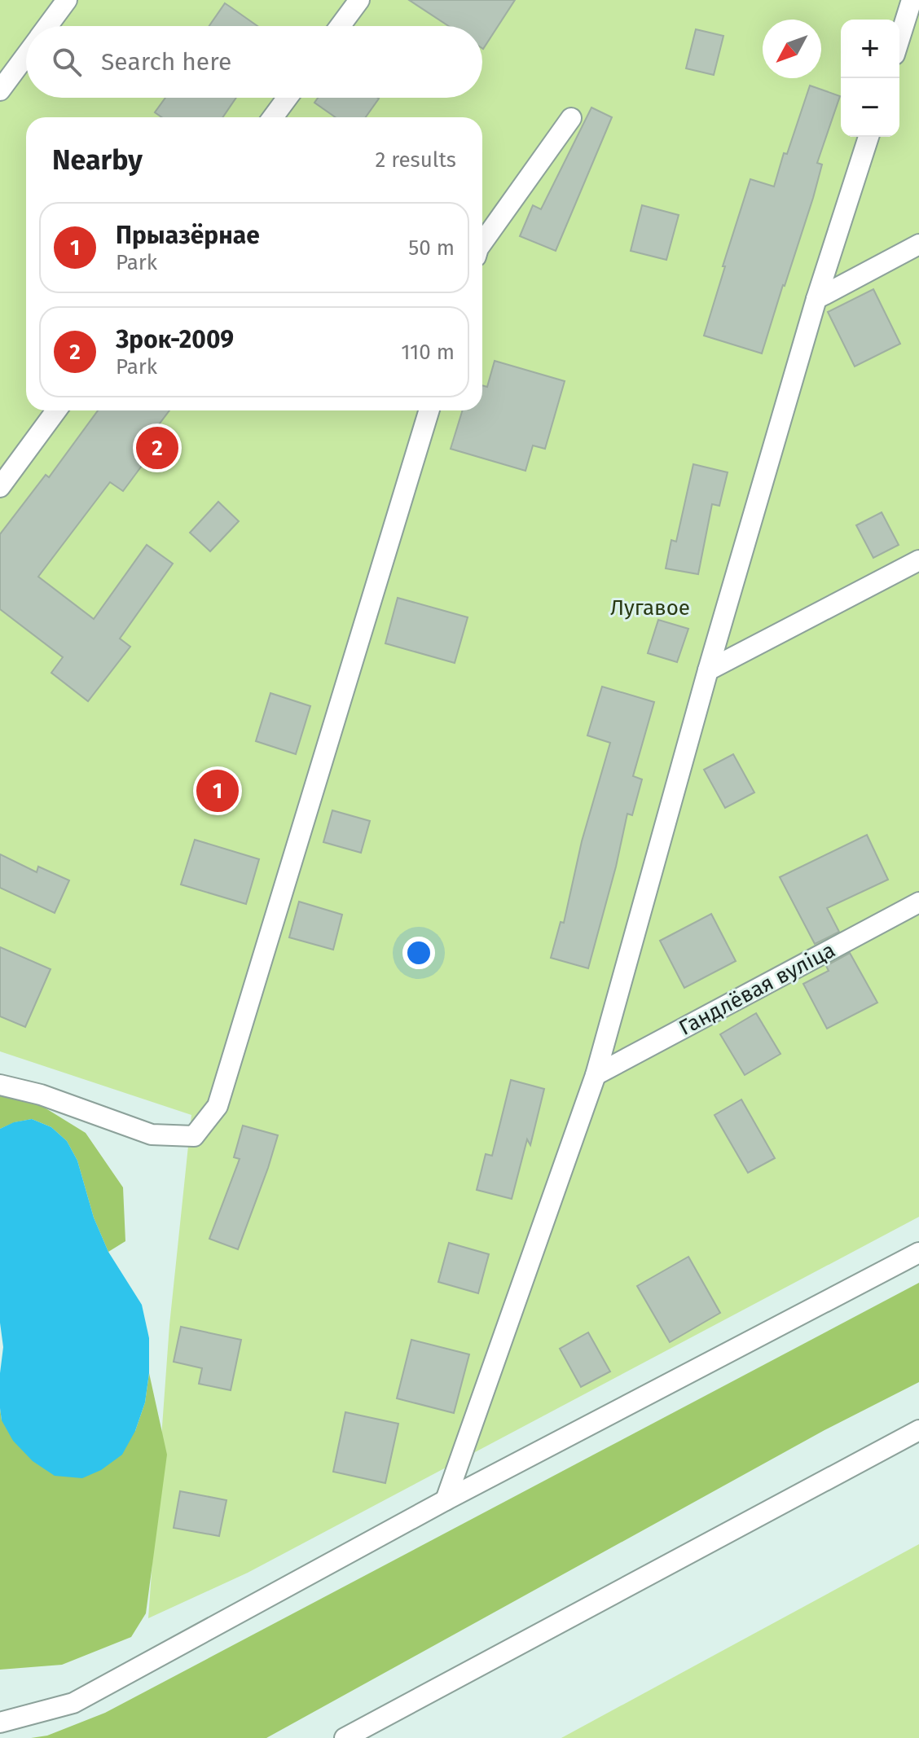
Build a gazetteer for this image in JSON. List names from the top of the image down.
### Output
{
  "streets": {
    "lane": ["Гандлёвая вуліца"]
  },
  "parks": ["Лугавое"],
  "north": "bottom left",
  "page": {
    "map_buttons": ["+", "−"],
    "search": "Search here",
    "heading": ["Nearby", "2 results"],
    "list": [
      {
        "mark": "1",
        "name": "Прыазёрнае",
        "note": "Park",
        "value": "50 m"
      },
      {
        "mark": "2",
        "name": "Зрок-2009",
        "note": "Park",
        "value": "110 m"
      }
    ],
    "pins": ["2", "1"]
  }
}
